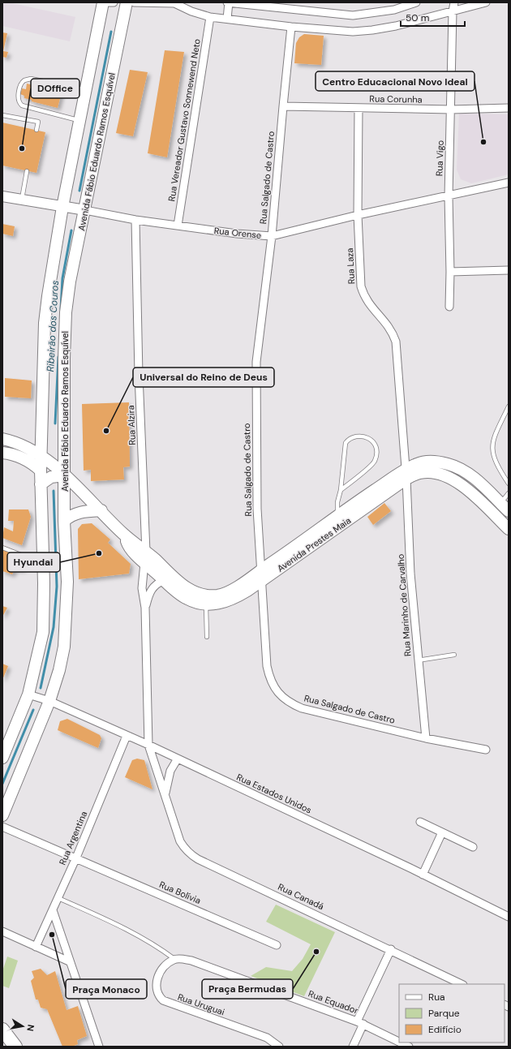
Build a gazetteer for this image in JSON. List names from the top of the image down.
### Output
{
  "streets": {
    "main road": ["Avenida Fábio Eduardo Ramos Esquível", "Rua Orense", "Avenida Prestes Maia"],
    "street": [
      "Rua Corunha",
      "Rua Vereador Gustavo Sonnewend Neto",
      "Rua Vigo",
      "Rua Salgado de Castro",
      "Rua Laza",
      "Rua Alzira",
      "Rua Marinho de Carvalho",
      "Rua Estados Unidos",
      "Rua Argentina",
      "Rua Bolívia",
      "Rua Canadá",
      "Rua Equador",
      "Rua Uruguai"
    ]
  },
  "crossings": [
    ["Rua Corunha", "Rua Vigo"],
    ["Rua Corunha", "Rua Salgado de Castro"],
    ["Rua Corunha", "Rua Laza"],
    ["Rua Vereador Gustavo Sonnewend Neto", "Rua Orense"],
    ["Avenida Fábio Eduardo Ramos Esquível", "Rua Orense"],
    ["Avenida Fábio Eduardo Ramos Esquível", "Avenida Prestes Maia"],
    ["Avenida Fábio Eduardo Ramos Esquível", "Rua Estados Unidos"],
    ["Rua Vigo", "Rua Orense"],
    ["Rua Salgado de Castro", "Rua Orense"],
    ["Rua Salgado de Castro", "Avenida Prestes Maia"],
    ["Rua Salgado de Castro", "Rua Marinho de Carvalho"],
    ["Rua Orense", "Rua Laza"],
    ["Rua Orense", "Rua Alzira"],
    ["Rua Laza", "Avenida Prestes Maia"],
    ["Rua Laza", "Rua Marinho de Carvalho"],
    ["Rua Alzira", "Avenida Prestes Maia"],
    ["Rua Alzira", "Rua Estados Unidos"],
    ["Rua Alzira", "Rua Canadá"],
    ["Avenida Prestes Maia", "Rua Marinho de Carvalho"],
    ["Rua Estados Unidos", "Rua Argentina"],
    ["Rua Estados Unidos", "Rua Canadá"],
    ["Rua Argentina", "Rua Bolívia"],
    ["Rua Equador", "Rua Uruguai"]
  ],
  "water": ["Ribeirão dos Couros"],
  "places": [
    "Centro Educacional Novo Ideal",
    "DOffice",
    "Universal do Reino de Deus",
    "Hyundai",
    "Praça Monaco",
    "Praça Bermudas"
  ],
  "legend": ["Rua", "Parque", "Edifício"],
  "scale_bar": "50 m",
  "north": "right"
}
